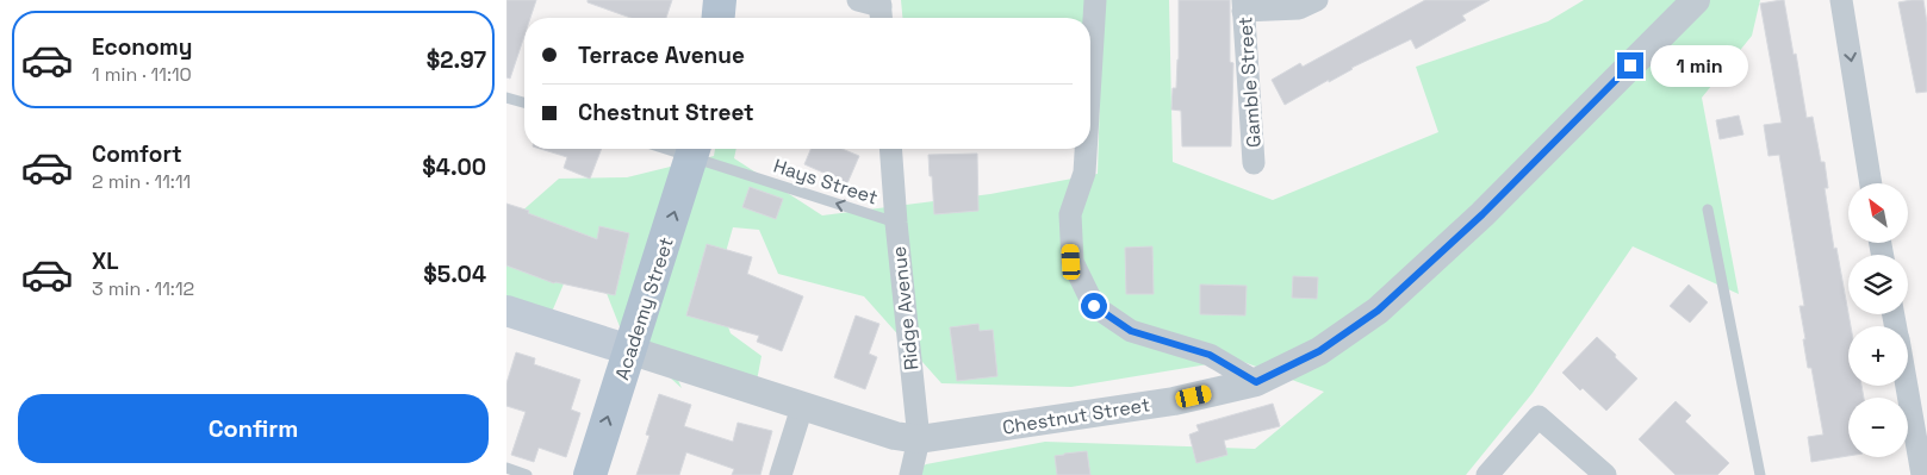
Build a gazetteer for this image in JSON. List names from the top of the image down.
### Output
{
  "streets": {
    "main road": ["Academy Street", "Chestnut Street"],
    "street": ["Gamble Street", "Ridge Avenue"],
    "lane": ["Hays Street"]
  },
  "crossings": [
    ["Hays Street", "Academy Street"],
    ["Hays Street", "Ridge Avenue"],
    ["Academy Street", "Chestnut Street"],
    ["Ridge Avenue", "Chestnut Street"]
  ],
  "one_way": ["Hays Street", "Academy Street"],
  "north": "top left",
  "page": {
    "list": [
      {
        "name": "Economy",
        "note": "1 min · 11:10",
        "value": "$2.97"
      },
      {
        "name": "Comfort",
        "note": "2 min · 11:11",
        "value": "$4.00"
      },
      {
        "name": "XL",
        "note": "3 min · 11:12",
        "value": "$5.04"
      }
    ],
    "banner": ["Terrace Avenue", "Chestnut Street"],
    "bubble": "1 min",
    "map_buttons": ["+", "−"],
    "buttons": "Confirm"
  }
}
